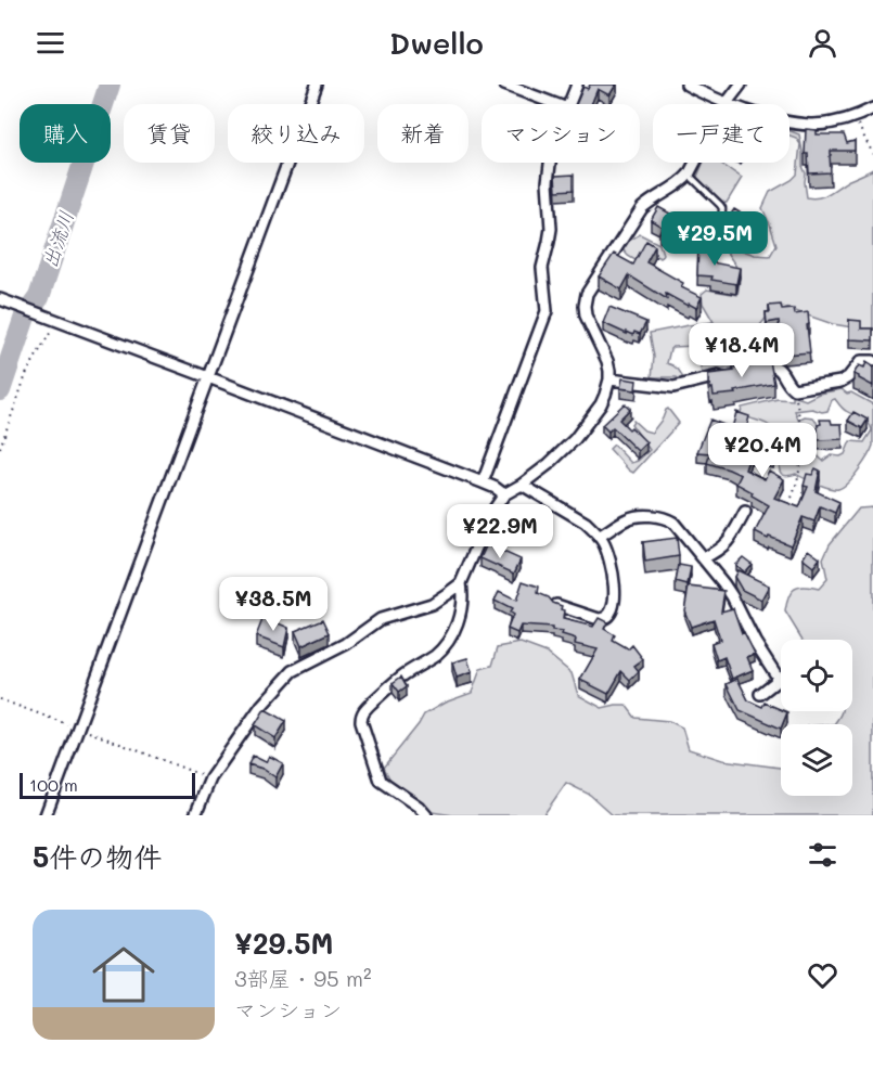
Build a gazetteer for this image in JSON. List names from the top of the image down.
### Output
{
  "water": ["出流川"],
  "scale_bar": "100 m",
  "page": {
    "header": "Dwello",
    "chip": [
      "購入",
      "賃貸",
      "絞り込み",
      "新着",
      "マンション",
      "一戸建て"
    ],
    "price": [
      "¥29.5M",
      "¥18.4M",
      "¥20.4M",
      "¥22.9M",
      "¥38.5M"
    ],
    "scale": "100 m",
    "heading": "5件の物件",
    "list": [
      {
        "name": "¥29.5M",
        "note": "3部屋 · 95 m² · マンション"
      }
    ]
  }
}
